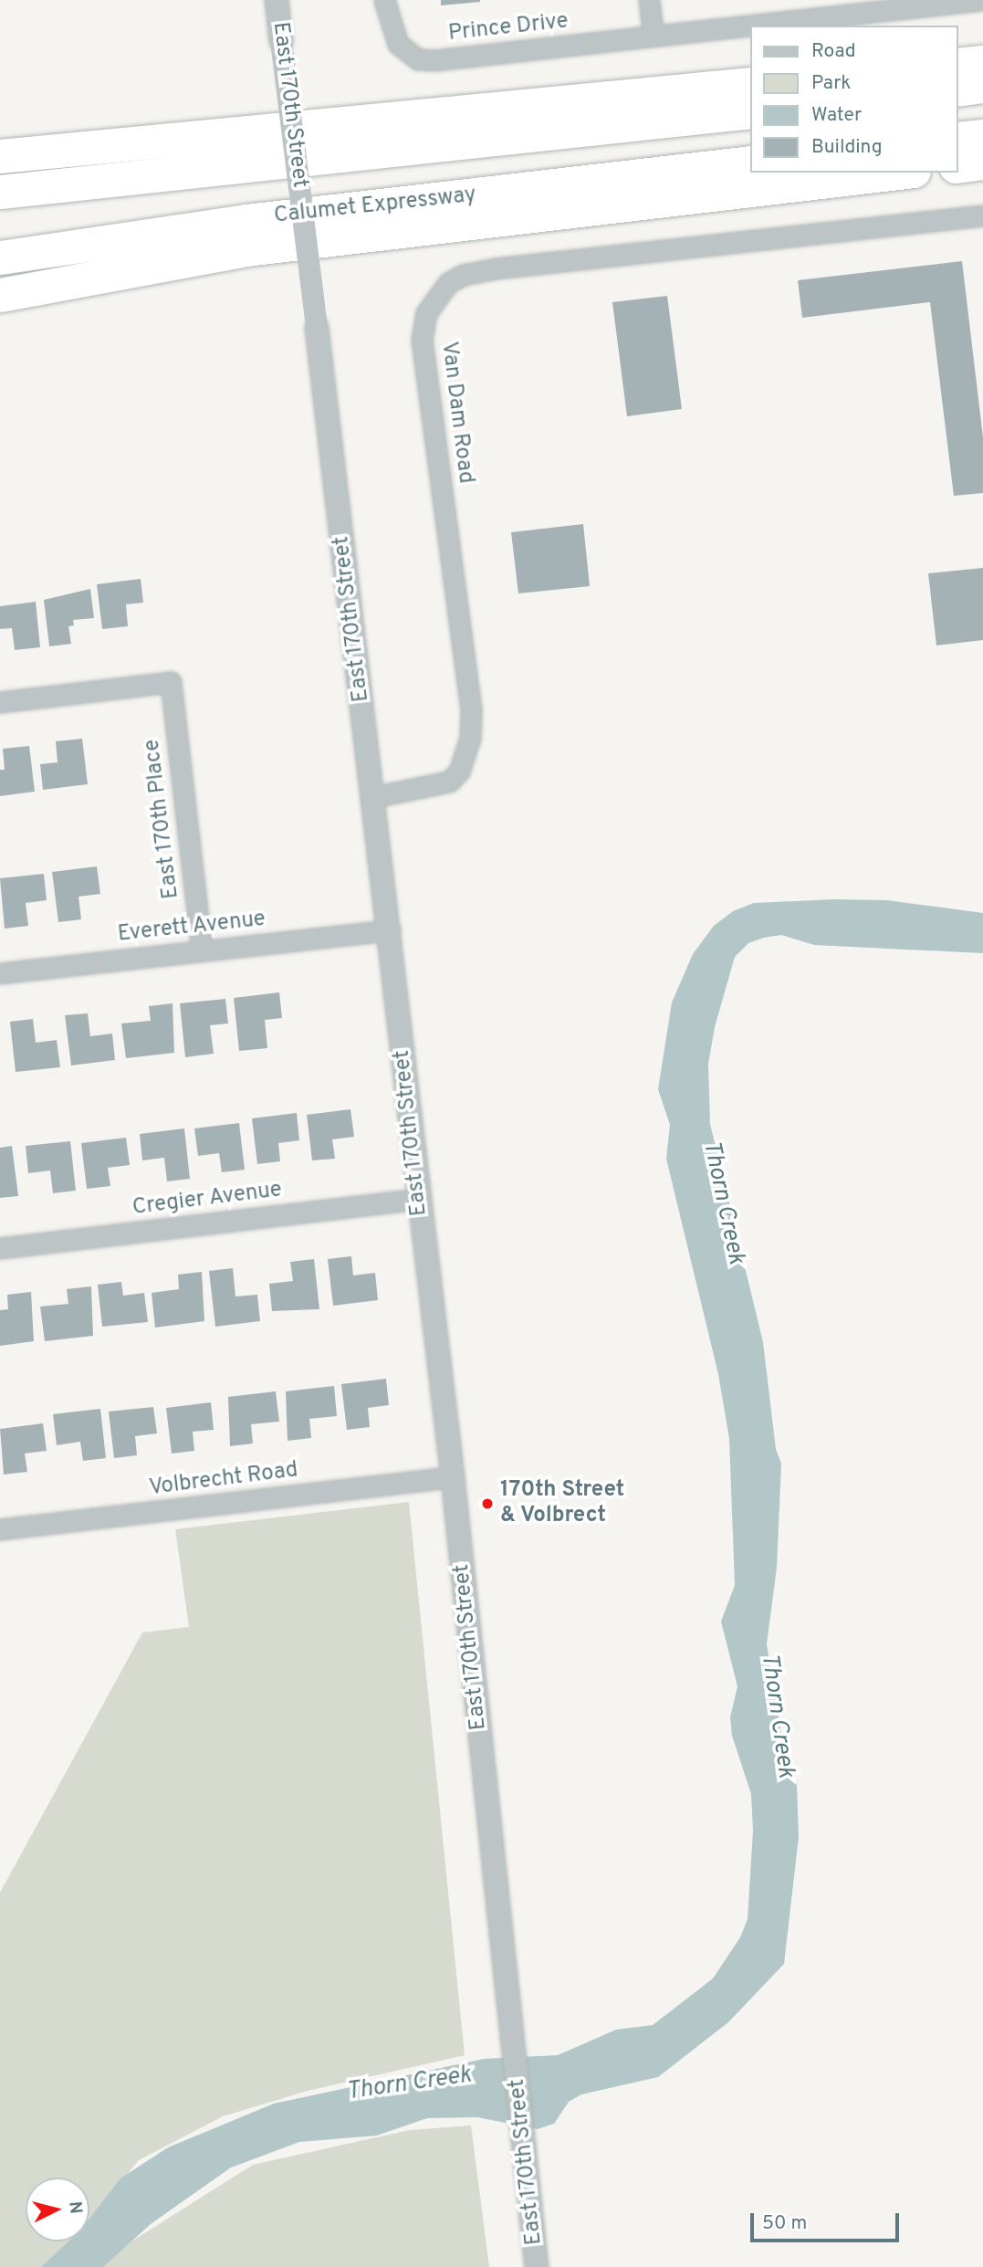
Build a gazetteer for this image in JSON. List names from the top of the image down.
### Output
{
  "streets": {
    "highway": ["Calumet Expressway"],
    "street": [
      "Prince Drive",
      "East 170th Street",
      "Van Dam Road",
      "East 170th Place",
      "Everett Avenue",
      "Cregier Avenue",
      "Volbrecht Road"
    ]
  },
  "crossings": [
    ["East 170th Street", "Van Dam Road"],
    ["East 170th Street", "Everett Avenue"],
    ["East 170th Street", "Cregier Avenue"],
    ["East 170th Street", "Volbrecht Road"],
    ["East 170th Place", "Everett Avenue"]
  ],
  "water": ["Thorn Creek"],
  "places": ["170th Street & Volbrect"],
  "legend": [
    "Road",
    "Park",
    "Water",
    "Building"
  ],
  "scale_bar": "50 m",
  "north": "right"
}
